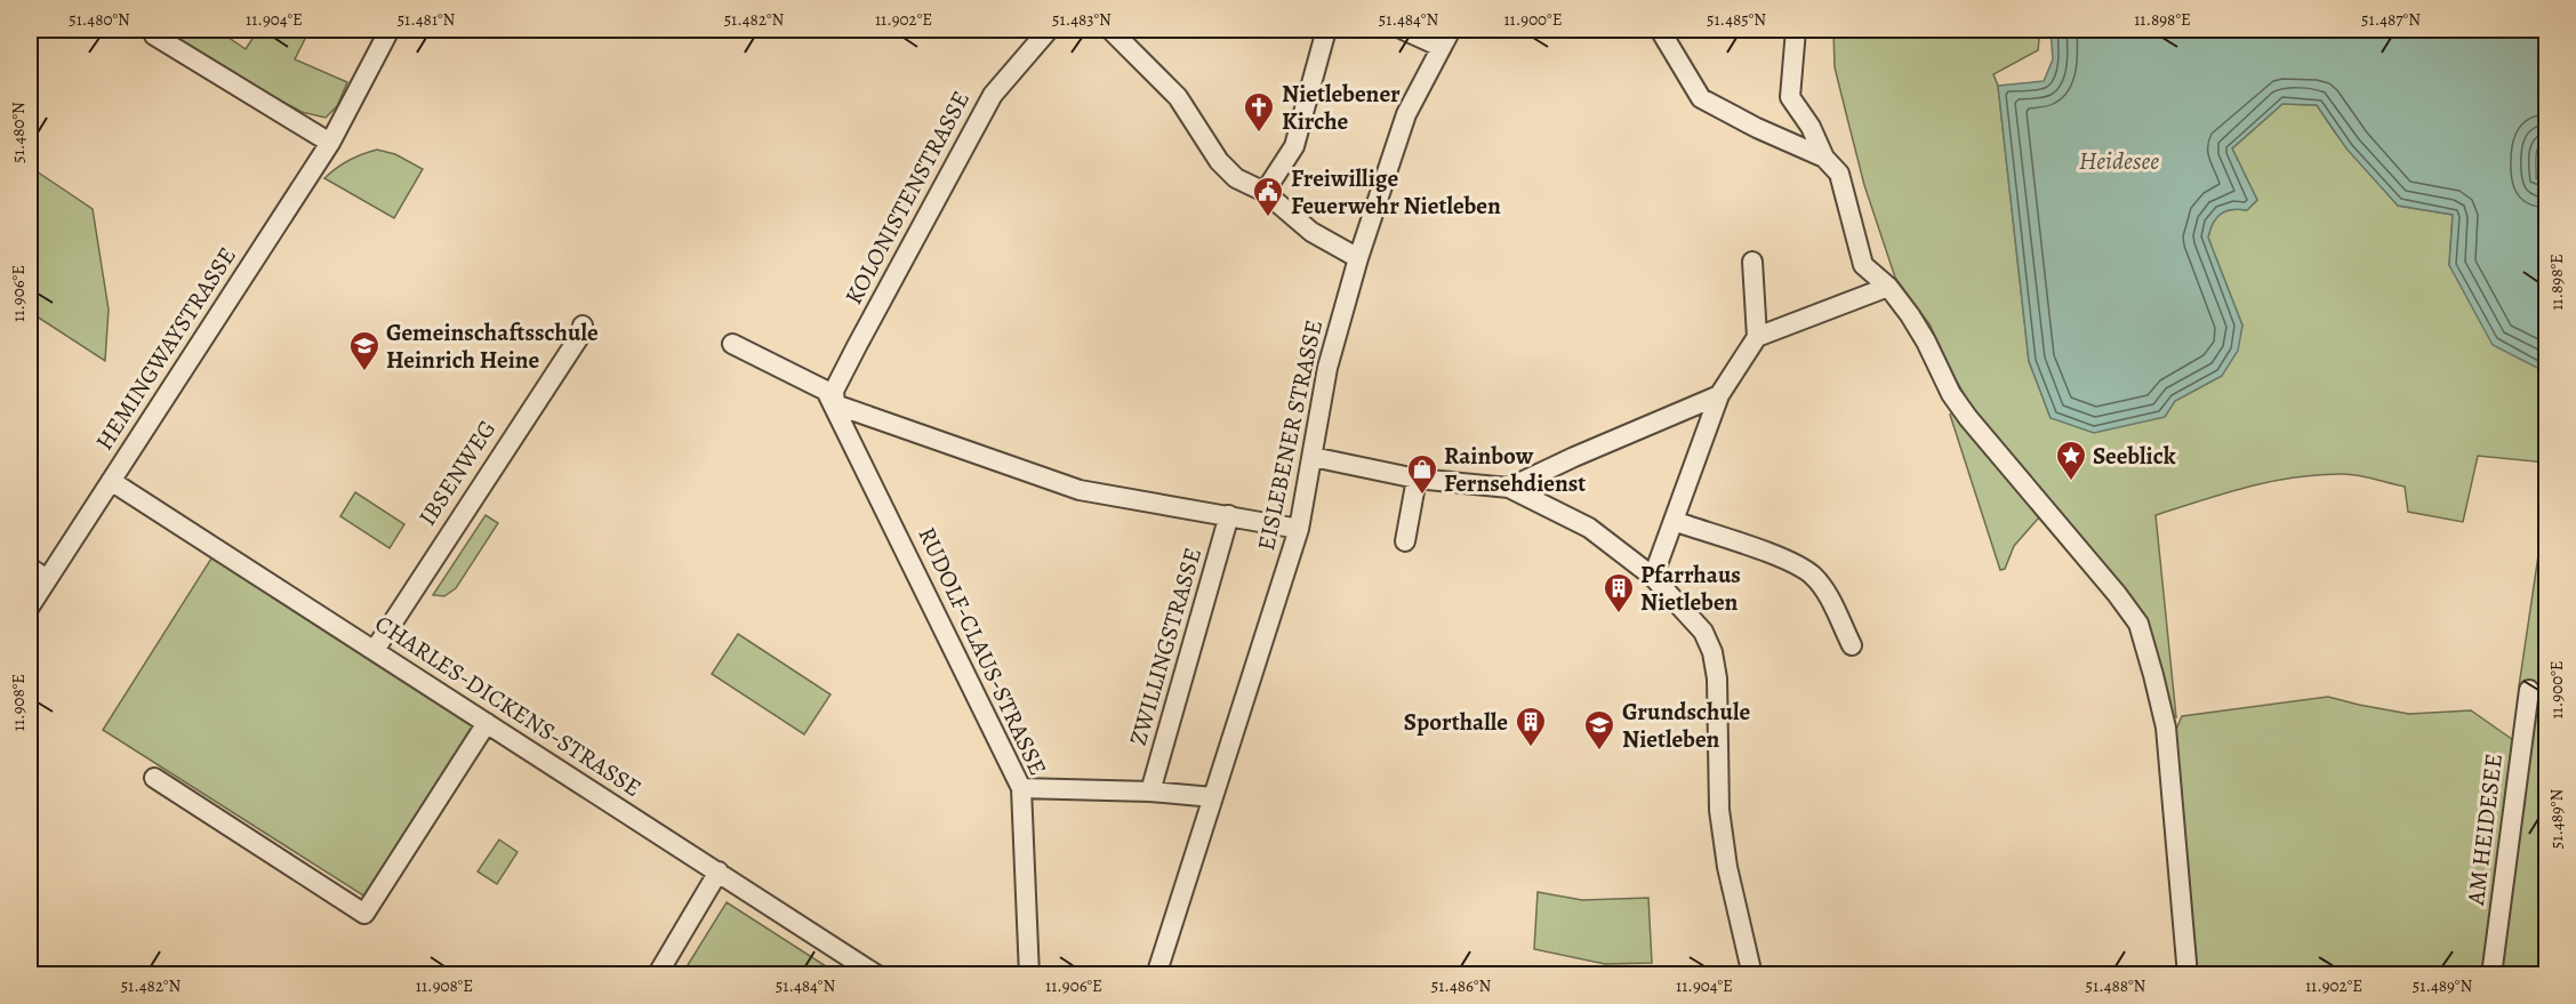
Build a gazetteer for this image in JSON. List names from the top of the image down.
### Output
{
  "streets": {
    "street": [
      "KOLONISTENSTRASSE",
      "HEMINGWAYSTRASSE",
      "EISLEBENER STRASSE",
      "IBSENWEG",
      "ZWILLINGSTRASSE",
      "RUDOLF-CLAUS-STRASSE",
      "CHARLES-DICKENS-STRASSE",
      "AM HEIDESEE"
    ]
  },
  "crossings": [
    ["KOLONISTENSTRASSE", "RUDOLF-CLAUS-STRASSE"],
    ["HEMINGWAYSTRASSE", "CHARLES-DICKENS-STRASSE"],
    ["IBSENWEG", "CHARLES-DICKENS-STRASSE"]
  ],
  "water": ["Heidesee"],
  "places": {
    "church": ["Nietlebener Kirche"],
    "public building": ["Freiwillige Feuerwehr Nietleben"],
    "school or university": ["Gemeinschaftsschule Heinrich Heine", "Grundschule Nietleben"],
    "place": ["Seeblick"],
    "shop": ["Rainbow Fernsehdienst"],
    "building": ["Pfarrhaus Nietleben", "Sporthalle"]
  },
  "coordinates": [
    "51.480°N",
    "11.904°E",
    "51.481°N",
    "51.482°N",
    "11.902°E",
    "51.483°N",
    "51.484°N",
    "11.900°E",
    "51.485°N",
    "11.898°E",
    "51.487°N",
    "11.906°E",
    "11.908°E",
    "51.489°N",
    "51.486°N",
    "51.488°N"
  ]
}
